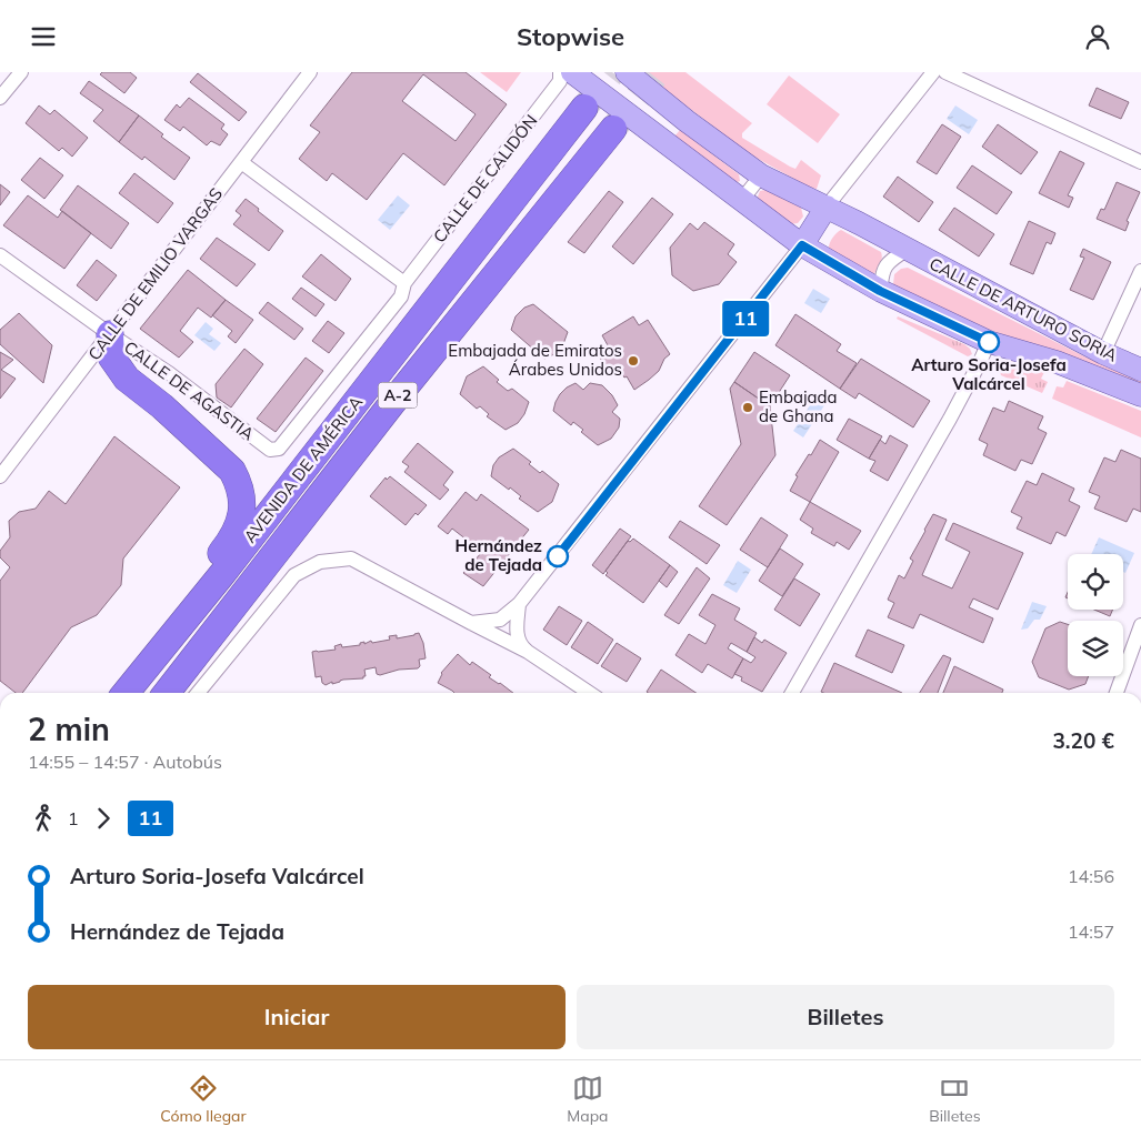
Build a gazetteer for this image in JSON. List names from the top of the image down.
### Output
{
  "streets": {
    "highway": ["A-2", "AVENIDA DE AMÉRICA"],
    "main road": ["CALLE DE ARTURO SORIA"],
    "street": ["CALLE DE CALIDÓN", "CALLE DE EMILIO VARGAS", "CALLE DE AGASTIA"]
  },
  "crossings": [
    ["CALLE DE CALIDÓN", "CALLE DE AGASTIA"],
    ["CALLE DE EMILIO VARGAS", "CALLE DE AGASTIA"]
  ],
  "places": [
    "Arturo Soria-Josefa Valcárcel",
    "Embajada de Emiratos Árabes Unidos",
    "Embajada de Ghana",
    "Hernández de Tejada"
  ],
  "lines": ["bus line 11"],
  "page": {
    "header": "Stopwise",
    "on_map": "11",
    "heading": ["2 min", "14:55 – 14:57 · Autobús", "3.20 €"],
    "legs": ["1", "11"],
    "list": [
      {
        "name": "Arturo Soria-Josefa Valcárcel",
        "value": "14:56"
      },
      {
        "name": "Hernández de Tejada",
        "value": "14:57"
      }
    ],
    "buttons": ["Iniciar", "Billetes"],
    "tabs": ["Cómo llegar", "Mapa", "Billetes"]
  }
}
